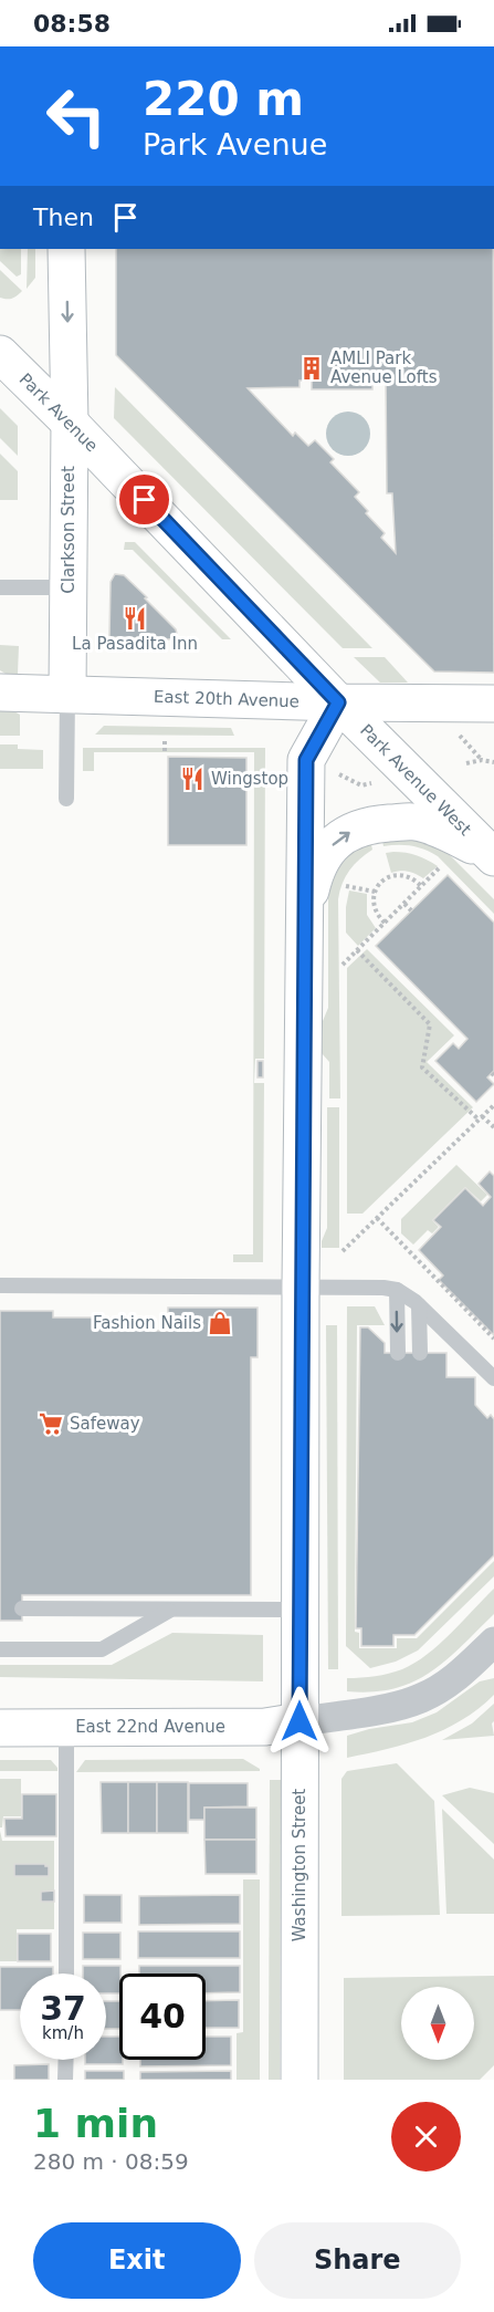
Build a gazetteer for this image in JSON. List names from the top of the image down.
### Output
{
  "streets": {
    "street": [
      "Park Avenue",
      "Clarkson Street",
      "East 20th Avenue",
      "Park Avenue West",
      "East 22nd Avenue",
      "Washington Street"
    ]
  },
  "crossings": [
    ["Park Avenue", "Clarkson Street"],
    ["Park Avenue", "East 20th Avenue"],
    ["Park Avenue", "Park Avenue West"],
    ["Park Avenue", "Washington Street"],
    ["Clarkson Street", "East 20th Avenue"],
    ["East 20th Avenue", "Park Avenue West"],
    ["East 20th Avenue", "Washington Street"],
    ["Park Avenue West", "Washington Street"],
    ["East 22nd Avenue", "Washington Street"]
  ],
  "one_way": ["Clarkson Street"],
  "places": {
    "building": ["AMLI Park Avenue Lofts"],
    "restaurant": ["La Pasadita Inn", "Wingstop"],
    "shop": ["Fashion Nails"],
    "supermarket": ["Safeway"]
  },
  "north": "bottom",
  "page": {
    "status": "08:58",
    "turn": ["220 m", "Park Avenue"],
    "then": "Then",
    "speed": "37 km/h",
    "limit": "40",
    "heading": ["1 min", "280 m · 08:59"],
    "buttons": ["Exit", "Share"]
  }
}
